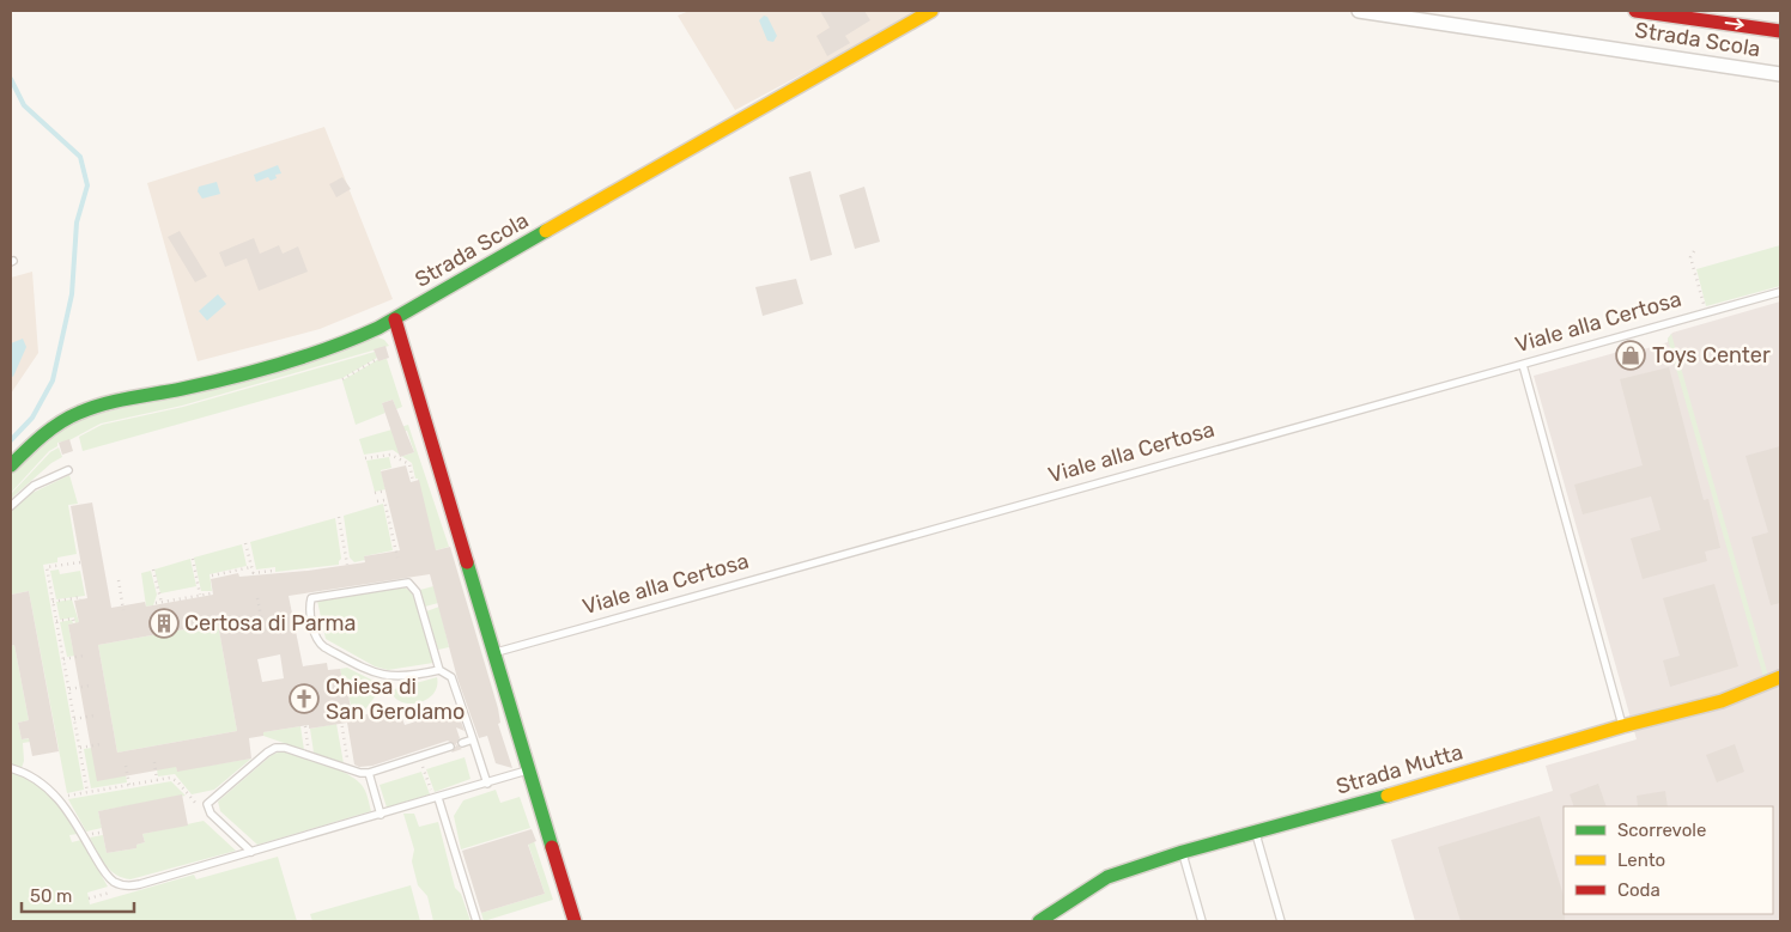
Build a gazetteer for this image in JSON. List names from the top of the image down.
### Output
{
  "streets": {
    "main road": ["Strada Scola", "Strada Mutta"],
    "lane": ["Viale alla Certosa"]
  },
  "places": {
    "shop": ["Toys Center"],
    "building": ["Certosa di Parma"],
    "church": ["Chiesa di San Gerolamo"]
  },
  "legend": ["Scorrevole", "Lento", "Coda"],
  "scale_bar": "50 m"
}
